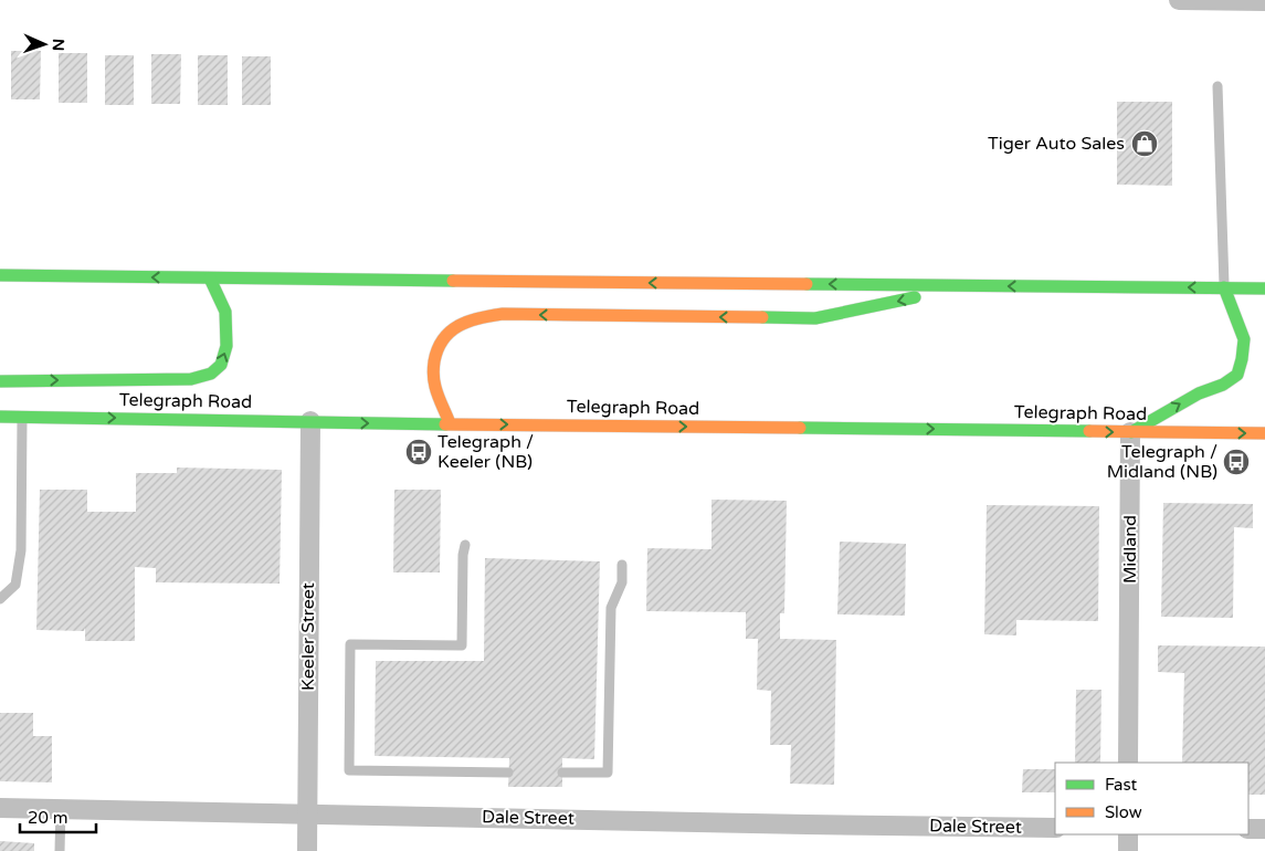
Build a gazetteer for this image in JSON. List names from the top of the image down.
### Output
{
  "streets": {
    "main road": ["Telegraph Road"],
    "street": ["Midland", "Keeler Street", "Dale Street"]
  },
  "crossings": [
    ["Telegraph Road", "Midland"],
    ["Telegraph Road", "Keeler Street"],
    ["Keeler Street", "Dale Street"]
  ],
  "one_way": ["Telegraph Road"],
  "places": {
    "shop": ["Tiger Auto Sales"],
    "bus stop": ["Telegraph / Keeler (NB)", "Telegraph / Midland (NB)"]
  },
  "legend": ["Fast", "Slow"],
  "scale_bar": "20 m",
  "north": "right"
}
